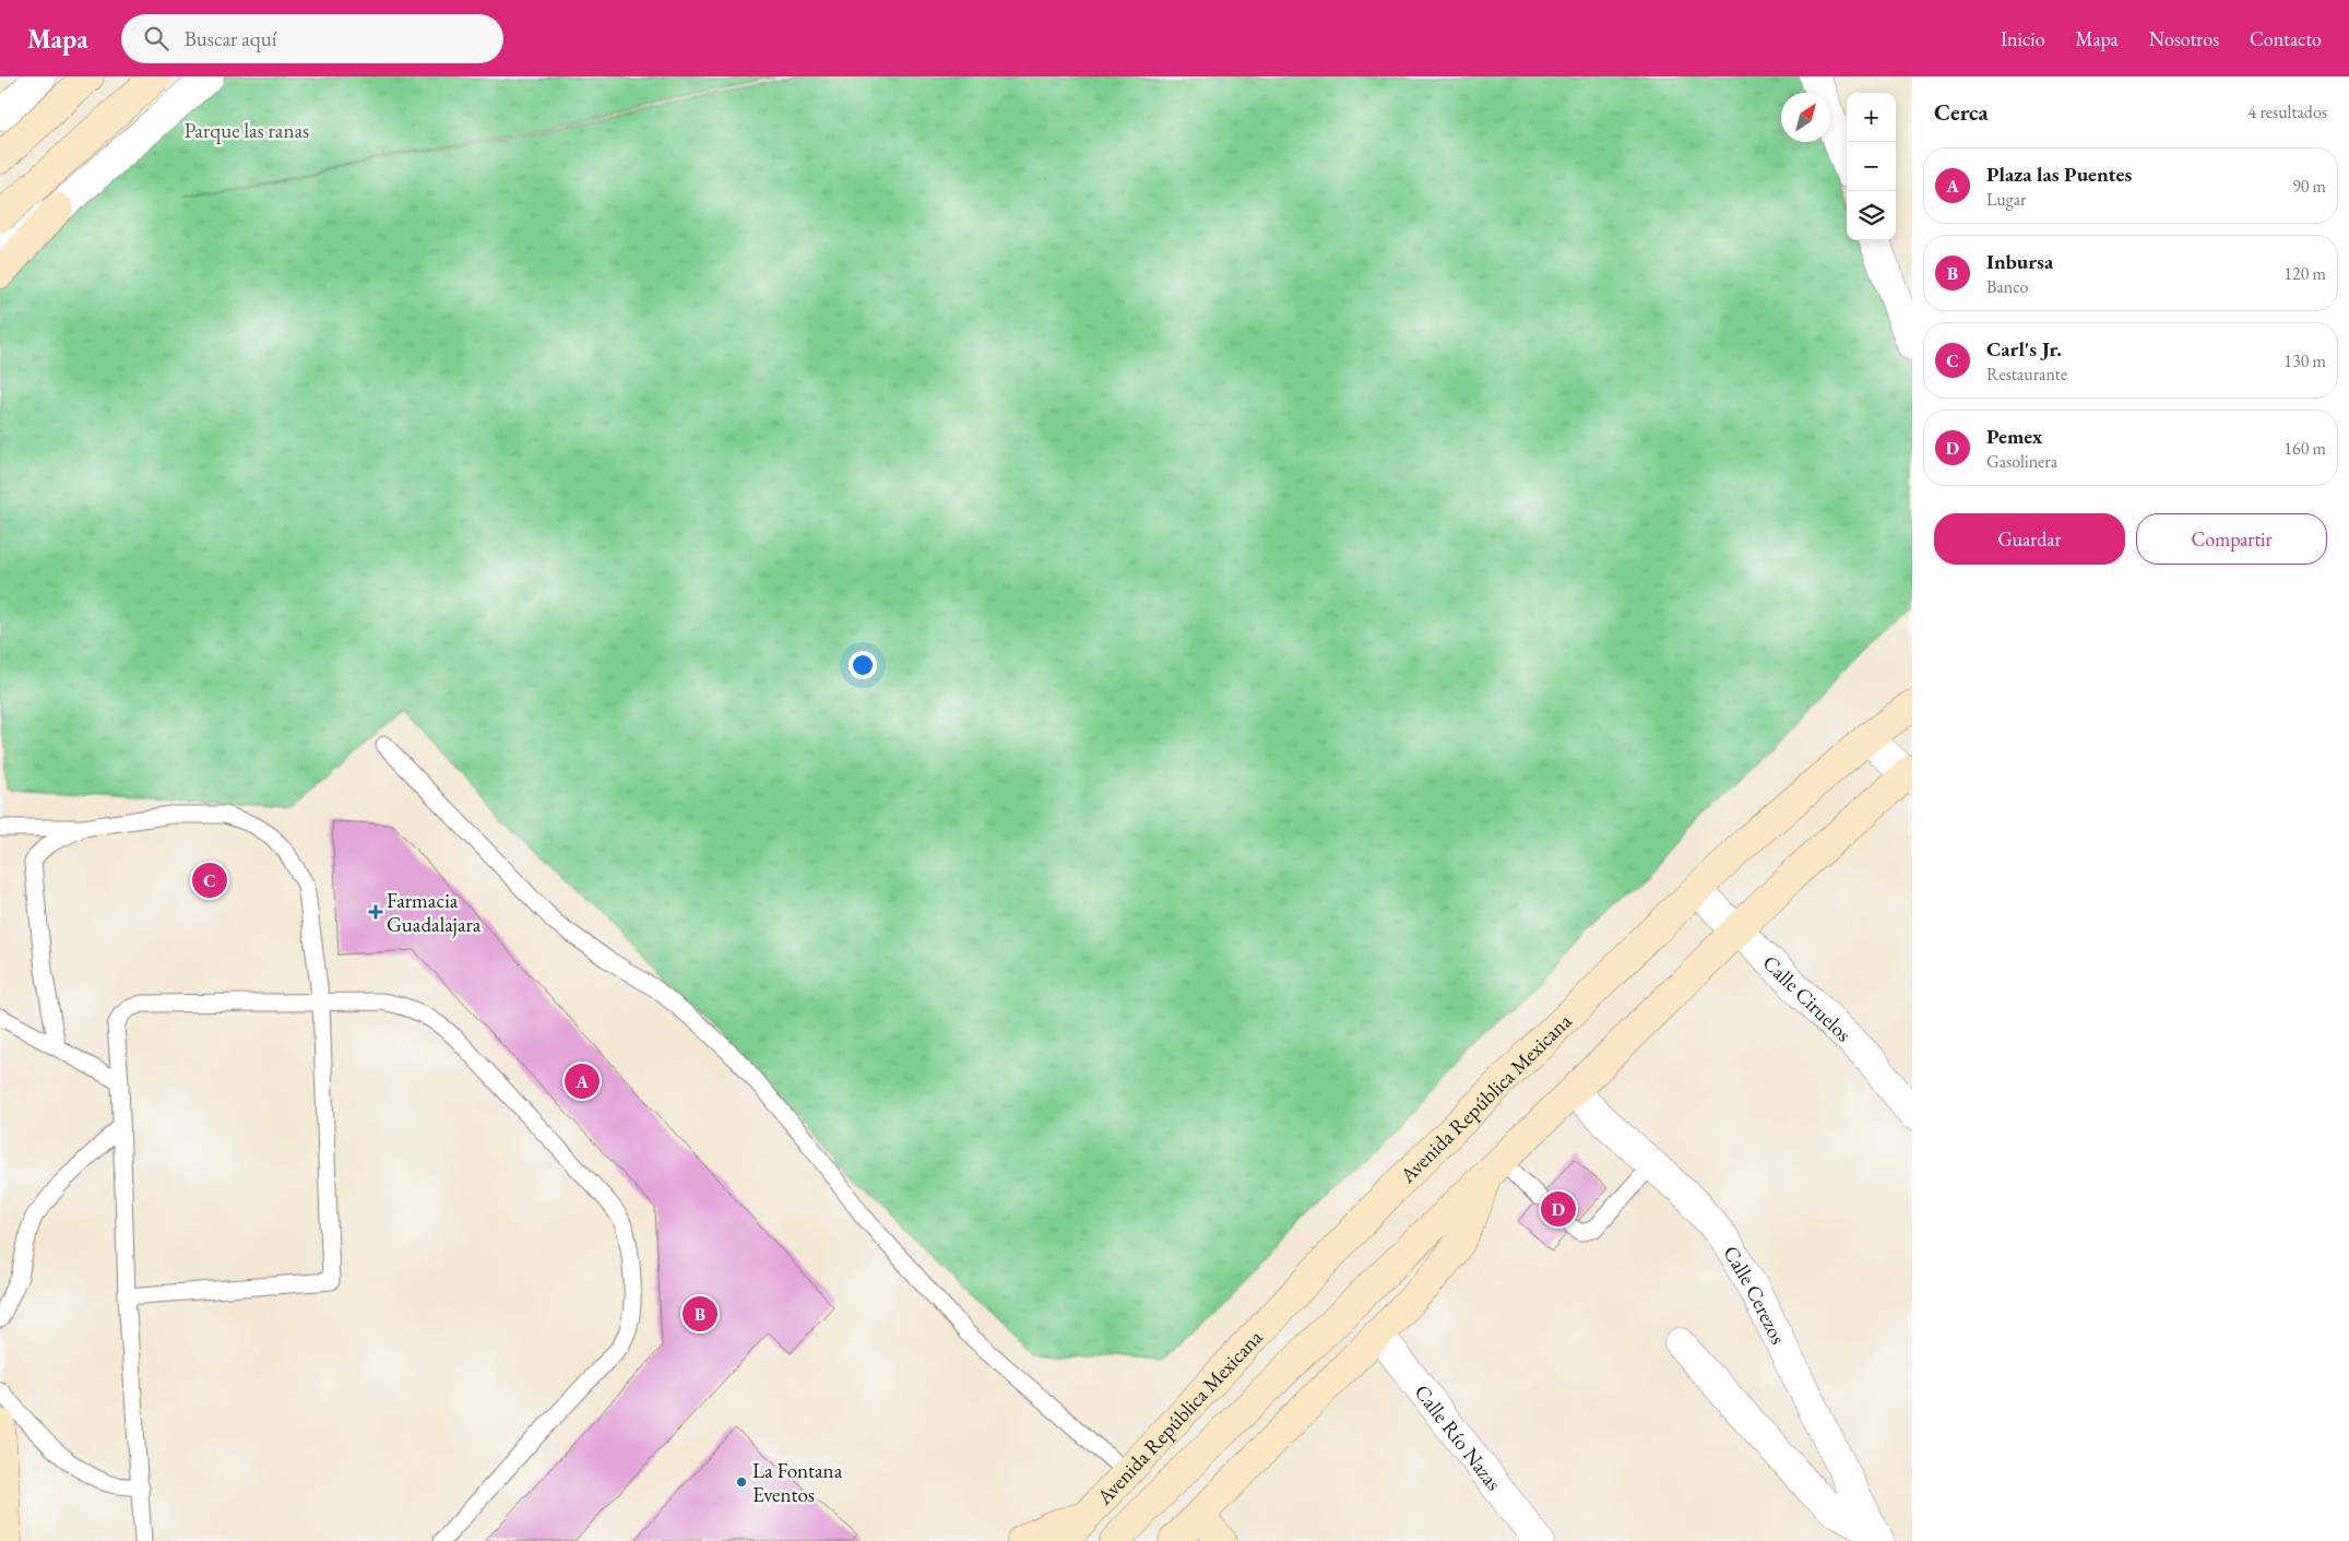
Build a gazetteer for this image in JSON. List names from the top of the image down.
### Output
{
  "streets": {
    "street": [
      "Calle Ciruelos",
      "Avenida República Mexicana",
      "Calle Cerezos",
      "Calle Río Nazas"
    ]
  },
  "crossings": [
    ["Calle Ciruelos", "Avenida República Mexicana"],
    ["Avenida República Mexicana", "Calle Cerezos"],
    ["Avenida República Mexicana", "Calle Río Nazas"]
  ],
  "parks": ["Parque las ranas"],
  "places": {
    "health": ["Farmacia Guadalajara"],
    "other": ["La Fontana Eventos"]
  },
  "north": "top right",
  "page": {
    "header": "Mapa",
    "search": "Buscar aquí",
    "nav": [
      "Inicio",
      "Mapa",
      "Nosotros",
      "Contacto"
    ],
    "heading": ["Cerca", "4 resultados"],
    "map_buttons": ["+", "−"],
    "list": [
      {
        "mark": "A",
        "name": "Plaza las Puentes",
        "note": "Lugar",
        "value": "90 m"
      },
      {
        "mark": "B",
        "name": "Inbursa",
        "note": "Banco",
        "value": "120 m"
      },
      {
        "mark": "C",
        "name": "Carl's Jr.",
        "note": "Restaurante",
        "value": "130 m"
      },
      {
        "mark": "D",
        "name": "Pemex",
        "note": "Gasolinera",
        "value": "160 m"
      }
    ],
    "buttons": ["Guardar", "Compartir"],
    "pins": [
      "C",
      "A",
      "D",
      "B"
    ]
  }
}
